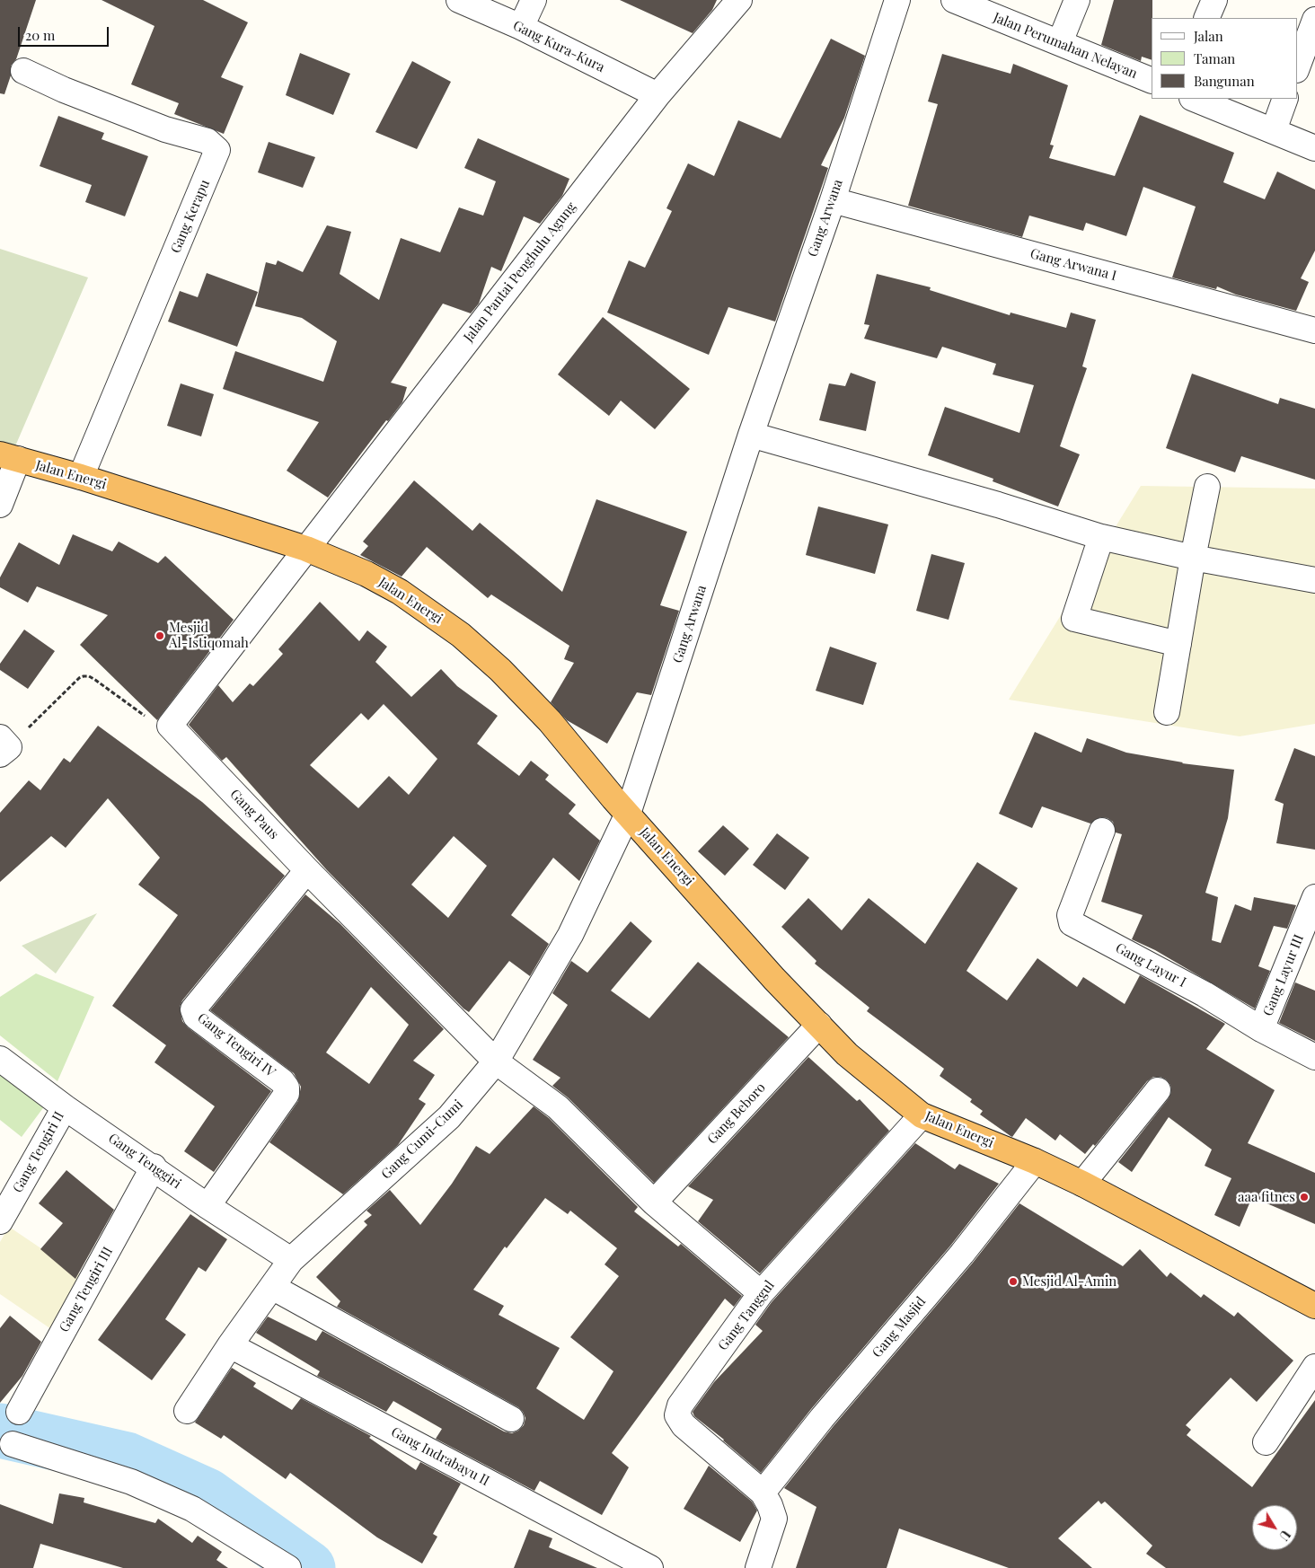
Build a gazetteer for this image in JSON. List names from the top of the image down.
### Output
{
  "streets": {
    "highway": ["Jalan Energi"],
    "street": [
      "Jalan Perumahan Nelayan",
      "Gang Kura-Kura",
      "Gang Kerapu",
      "Gang Arwana",
      "Gang Arwana I",
      "Jalan Pantai Penghulu Agung",
      "Gang Paus",
      "Gang Layur I",
      "Gang Layur III",
      "Gang Tengiri IV",
      "Gang Beboro",
      "Gang Cumi-Cumi",
      "Gang Tengiri II",
      "Gang Tenggiri",
      "Gang Tengiri III",
      "Gang Tanggul",
      "Gang Masjid",
      "Gang Indrabayu II"
    ]
  },
  "crossings": [
    ["Gang Kura-Kura", "Jalan Pantai Penghulu Agung"],
    ["Gang Kerapu", "Jalan Energi"],
    ["Gang Arwana", "Gang Arwana I"],
    ["Gang Arwana", "Jalan Energi"],
    ["Gang Arwana", "Gang Cumi-Cumi"],
    ["Jalan Pantai Penghulu Agung", "Jalan Energi"],
    ["Jalan Energi", "Gang Beboro"],
    ["Jalan Energi", "Gang Cumi-Cumi"],
    ["Jalan Energi", "Gang Tanggul"],
    ["Jalan Energi", "Gang Masjid"],
    ["Gang Paus", "Gang Tengiri IV"],
    ["Gang Paus", "Gang Beboro"],
    ["Gang Paus", "Gang Cumi-Cumi"],
    ["Gang Paus", "Gang Tanggul"],
    ["Gang Layur I", "Gang Layur III"],
    ["Gang Tengiri IV", "Gang Tenggiri"],
    ["Gang Cumi-Cumi", "Gang Tenggiri"],
    ["Gang Cumi-Cumi", "Gang Indrabayu II"],
    ["Gang Tengiri II", "Gang Tenggiri"],
    ["Gang Tenggiri", "Gang Tengiri III"],
    ["Gang Tanggul", "Gang Masjid"]
  ],
  "places": ["Mesjid Al-Istiqomah", "aaa fitnes", "Mesjid Al-Amin"],
  "legend": ["Jalan", "Taman", "Bangunan"],
  "scale_bar": "20 m",
  "north": "bottom right"
}
